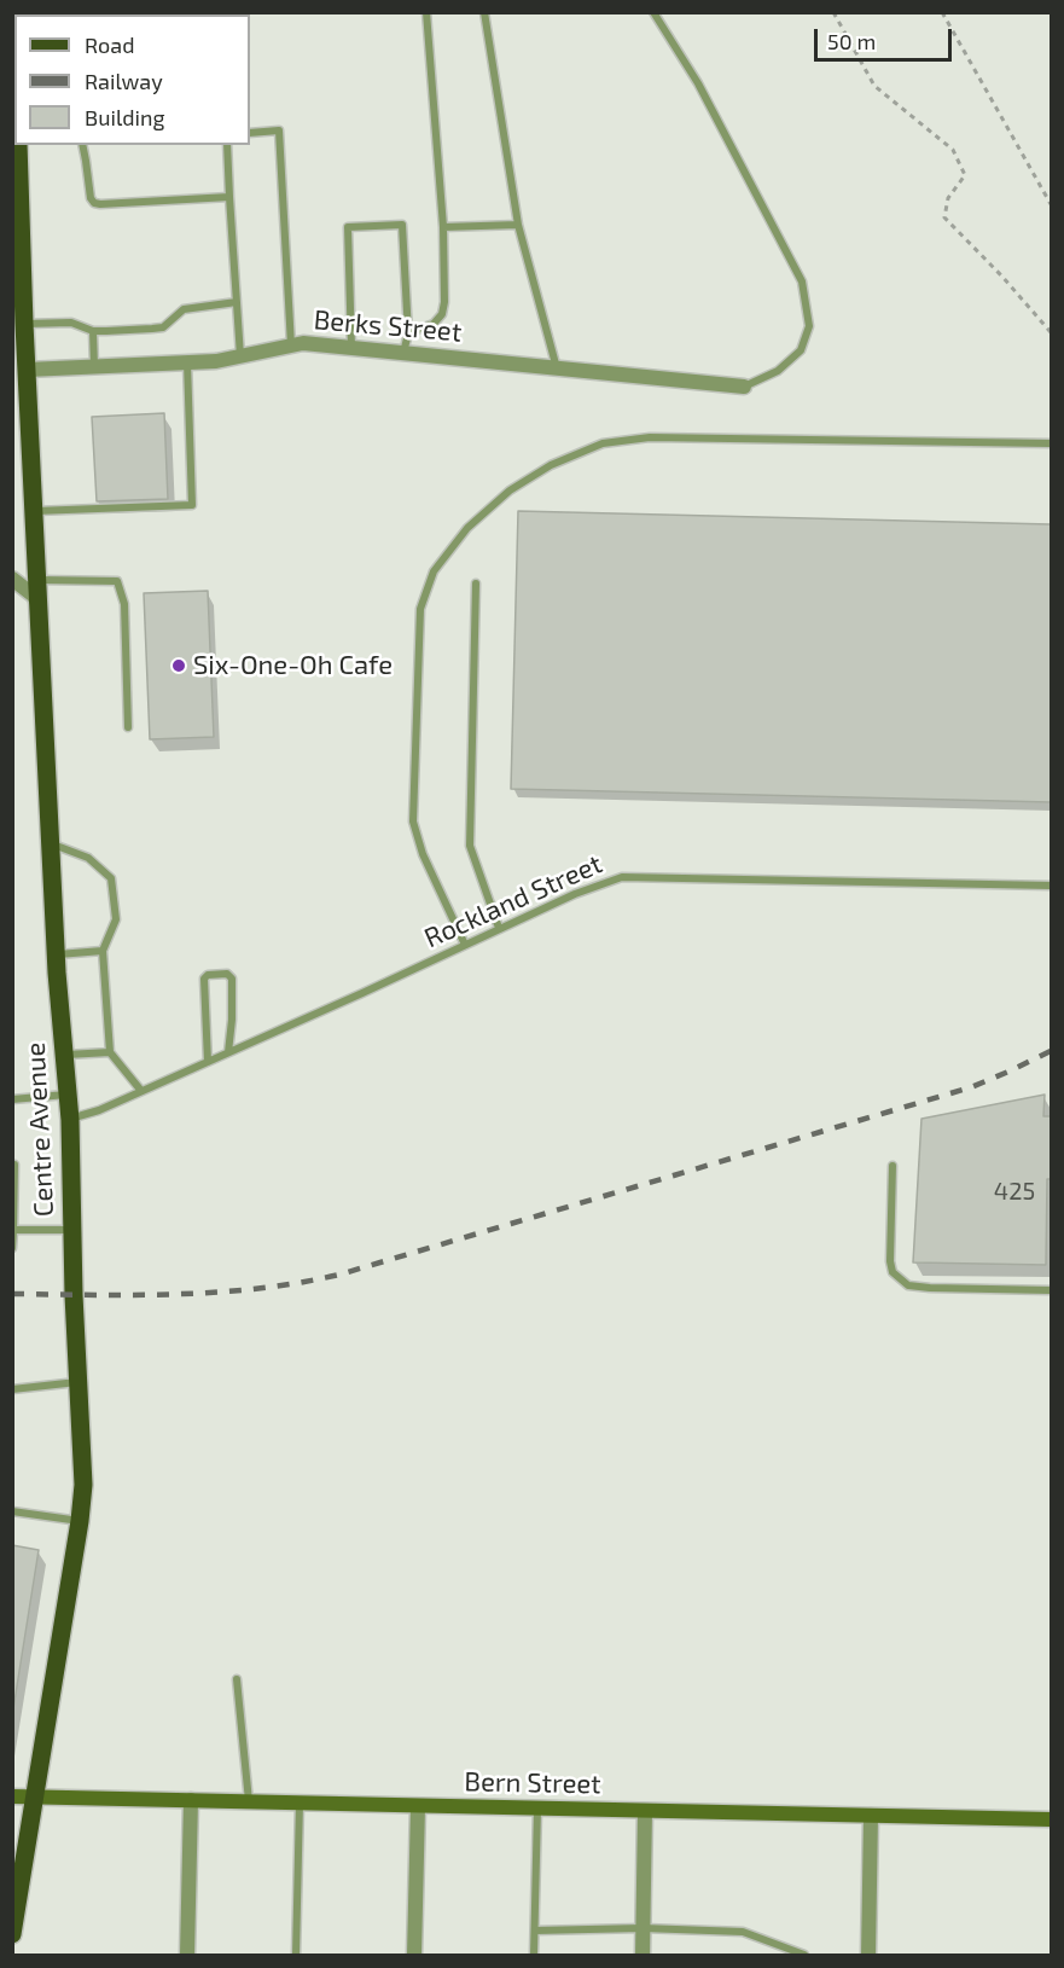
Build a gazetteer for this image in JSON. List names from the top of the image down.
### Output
{
  "streets": {
    "main road": ["Centre Avenue"],
    "street": ["Berks Street", "Bern Street"],
    "lane": ["Rockland Street"]
  },
  "crossings": [
    ["Berks Street", "Centre Avenue"],
    ["Rockland Street", "Centre Avenue"],
    ["Centre Avenue", "Bern Street"]
  ],
  "places": ["Six-One-Oh Cafe"],
  "house_numbers": ["425"],
  "legend": ["Road", "Railway", "Building"],
  "scale_bar": "50 m"
}
